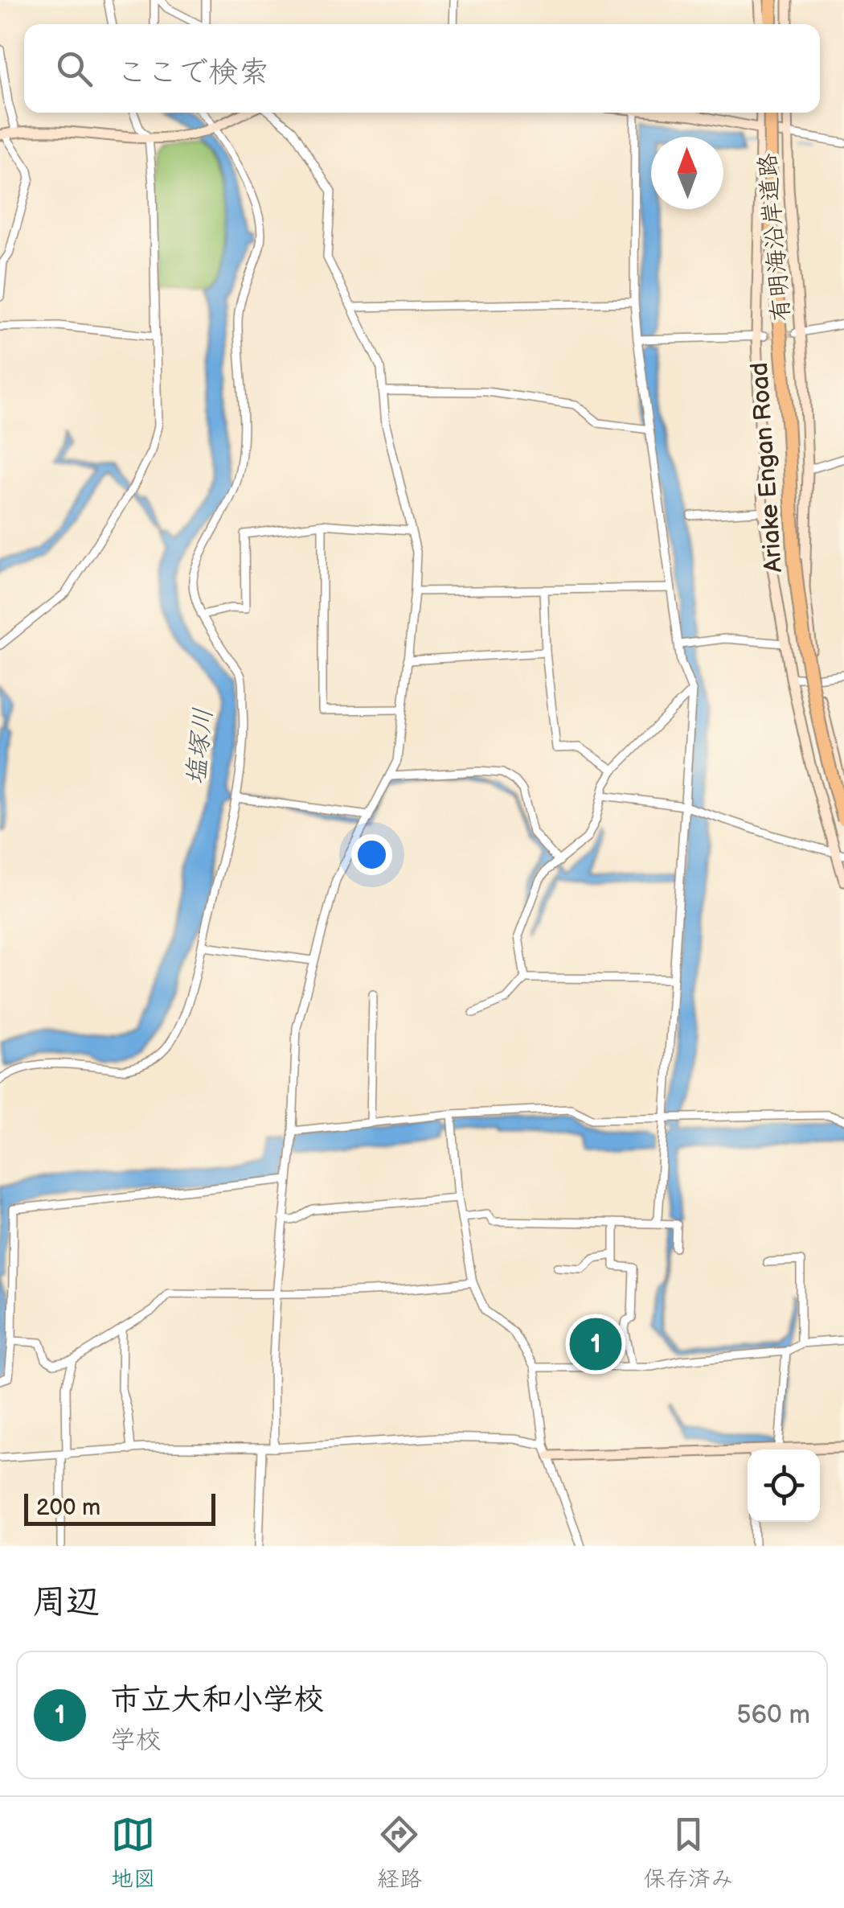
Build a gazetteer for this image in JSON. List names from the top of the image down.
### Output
{
  "streets": {
    "highway": ["Ariake Engan Road"],
    "main road": ["有明海沿岸道路"]
  },
  "crossings": [
    ["有明海沿岸道路", "Ariake Engan Road"]
  ],
  "water": ["塩塚川"],
  "scale_bar": "200 m",
  "north": "top",
  "page": {
    "search": "ここで検索",
    "pins": "1",
    "scale": "200 m",
    "heading": "周辺",
    "list": [
      {
        "mark": "1",
        "name": "市立大和小学校",
        "note": "学校",
        "value": "560 m"
      }
    ],
    "nav": ["地図", "経路", "保存済み"]
  }
}
